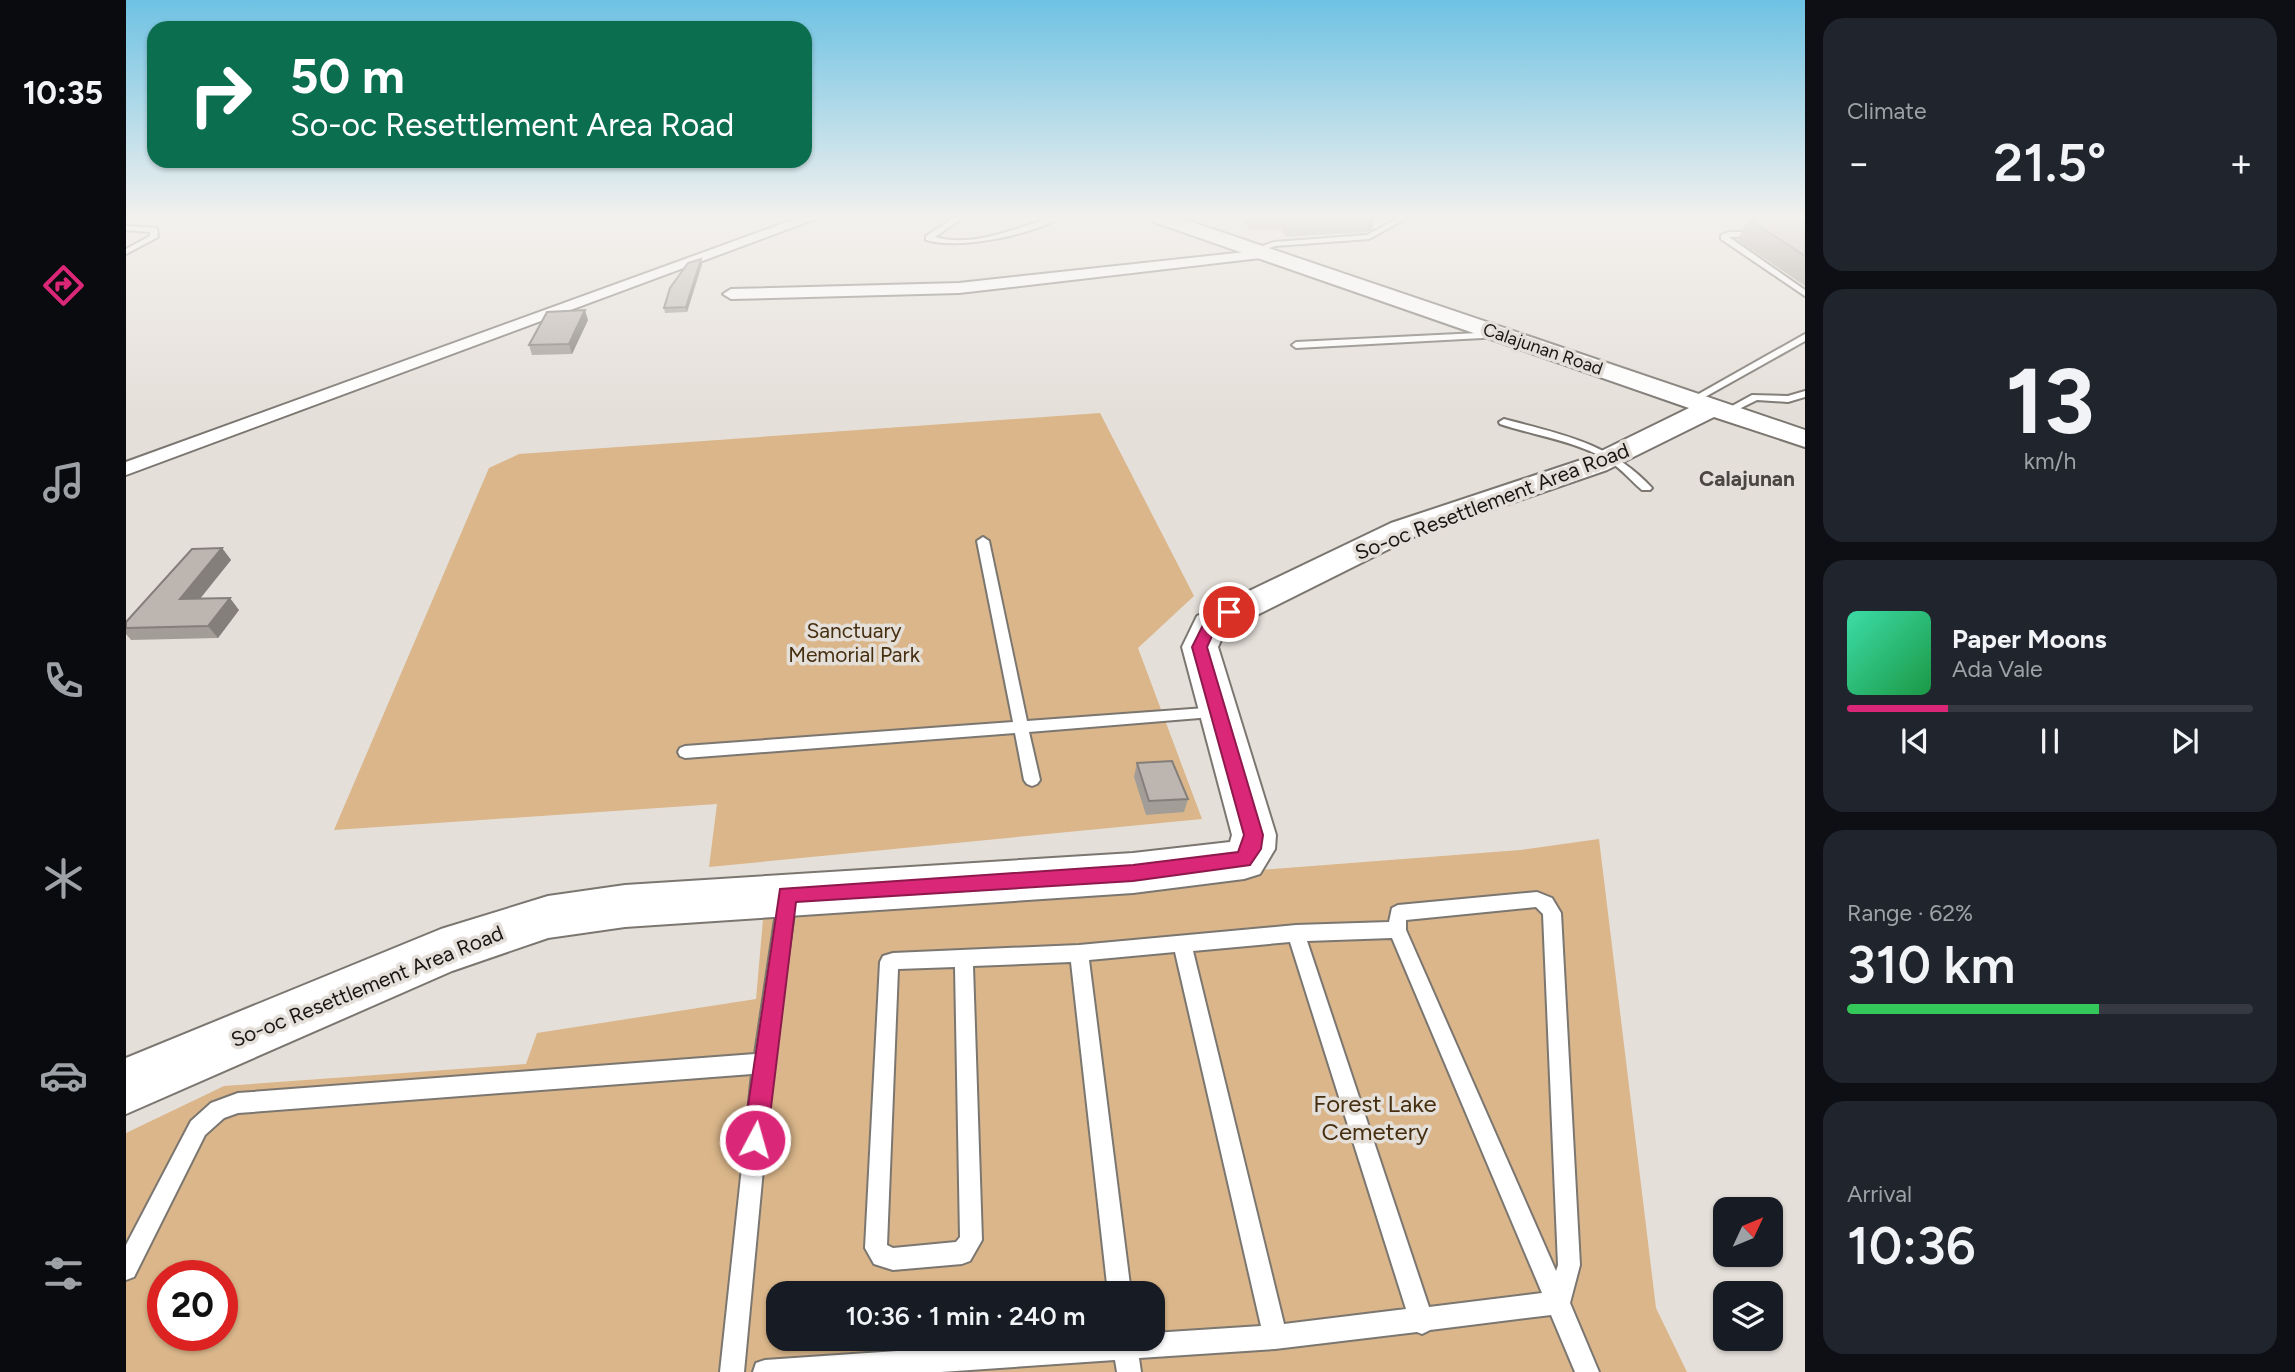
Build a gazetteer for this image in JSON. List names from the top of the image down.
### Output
{
  "streets": {
    "street": ["Calajunan Road", "So-oc Resettlement Area Road"]
  },
  "crossings": [
    ["Calajunan Road", "So-oc Resettlement Area Road"]
  ],
  "districts": ["Calajunan"],
  "parks": ["Sanctuary Memorial Park", "Forest Lake Cemetery"],
  "north": "top right",
  "page": {
    "tabs": "10:35",
    "tile": [
      "Climate",
      ["13", "km/h"],
      ["Range · 62%", "310 km"],
      ["Arrival", "10:36"]
    ],
    "turn": ["50 m", "So-oc Resettlement Area Road"],
    "heat": ["−", "21.5°", "+"],
    "song": ["Paper Moons", "Ada Vale"],
    "limit": "20",
    "trip": "10:36 · 1 min · 240 m"
  }
}
